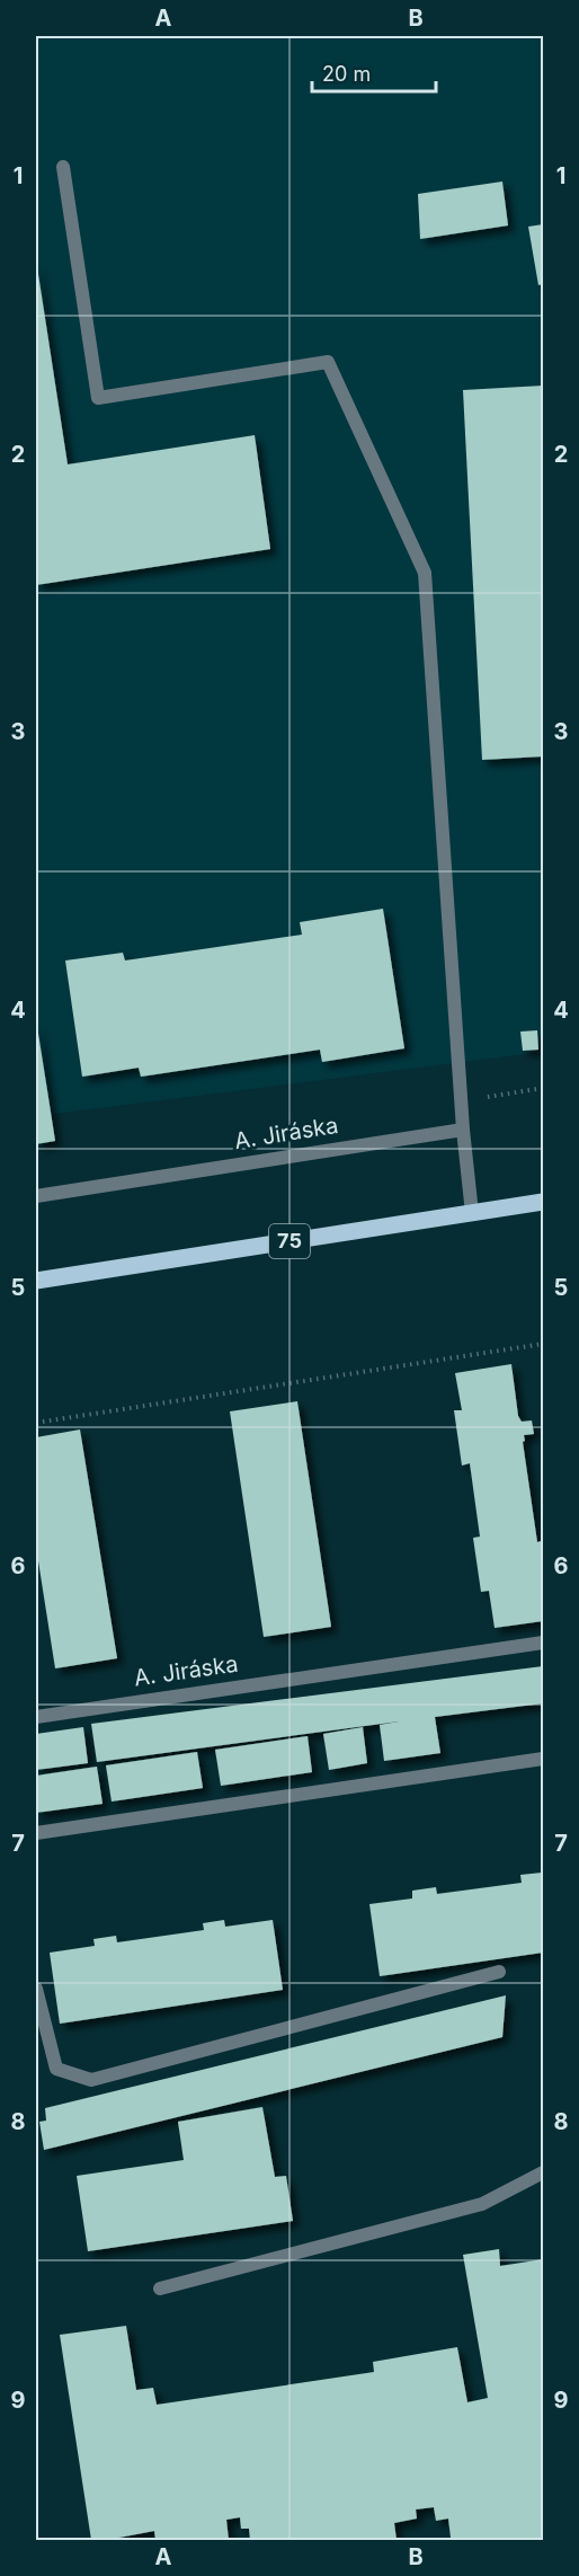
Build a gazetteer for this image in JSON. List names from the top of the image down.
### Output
{
  "streets": {
    "main road": ["75"],
    "street": ["A. Jiráska"]
  },
  "scale_bar": "20 m",
  "grid": {
    "columns": ["A", "B"],
    "rows": [
      "1",
      "2",
      "3",
      "4",
      "5",
      "6",
      "7",
      "8",
      "9"
    ]
  }
}
